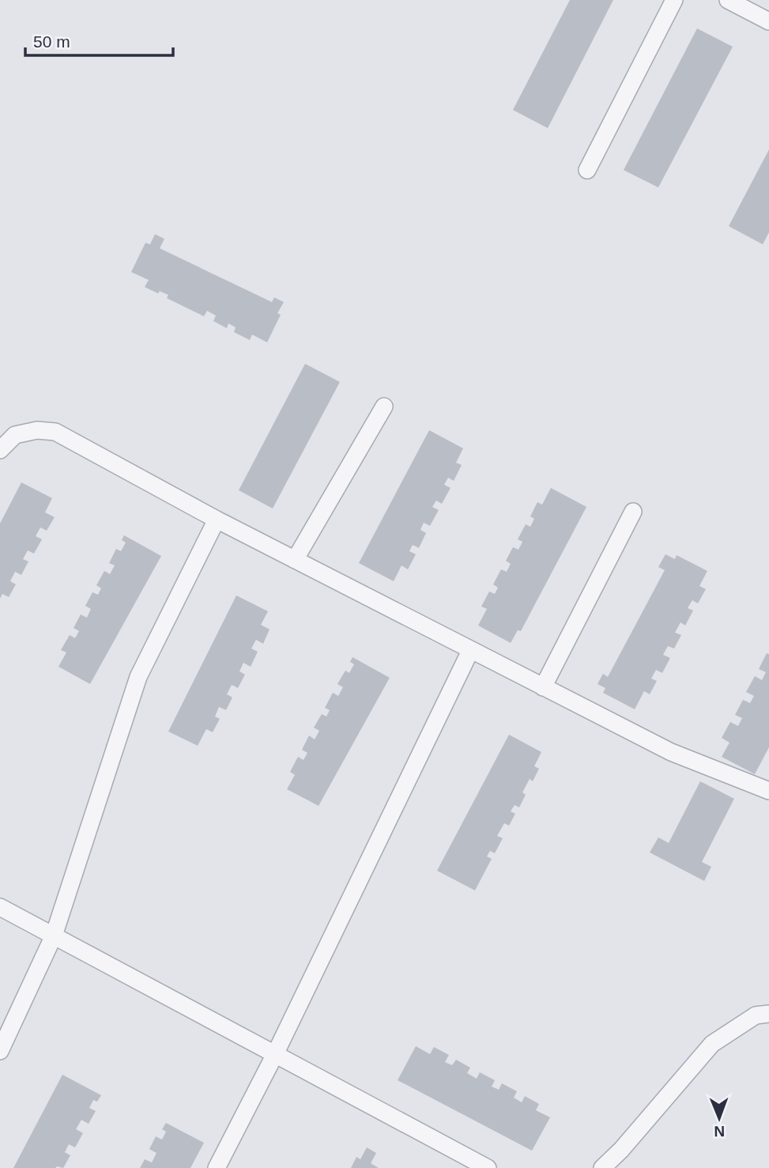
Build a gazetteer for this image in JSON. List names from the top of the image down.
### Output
{
  "scale_bar": "50 m",
  "north": "bottom"
}
